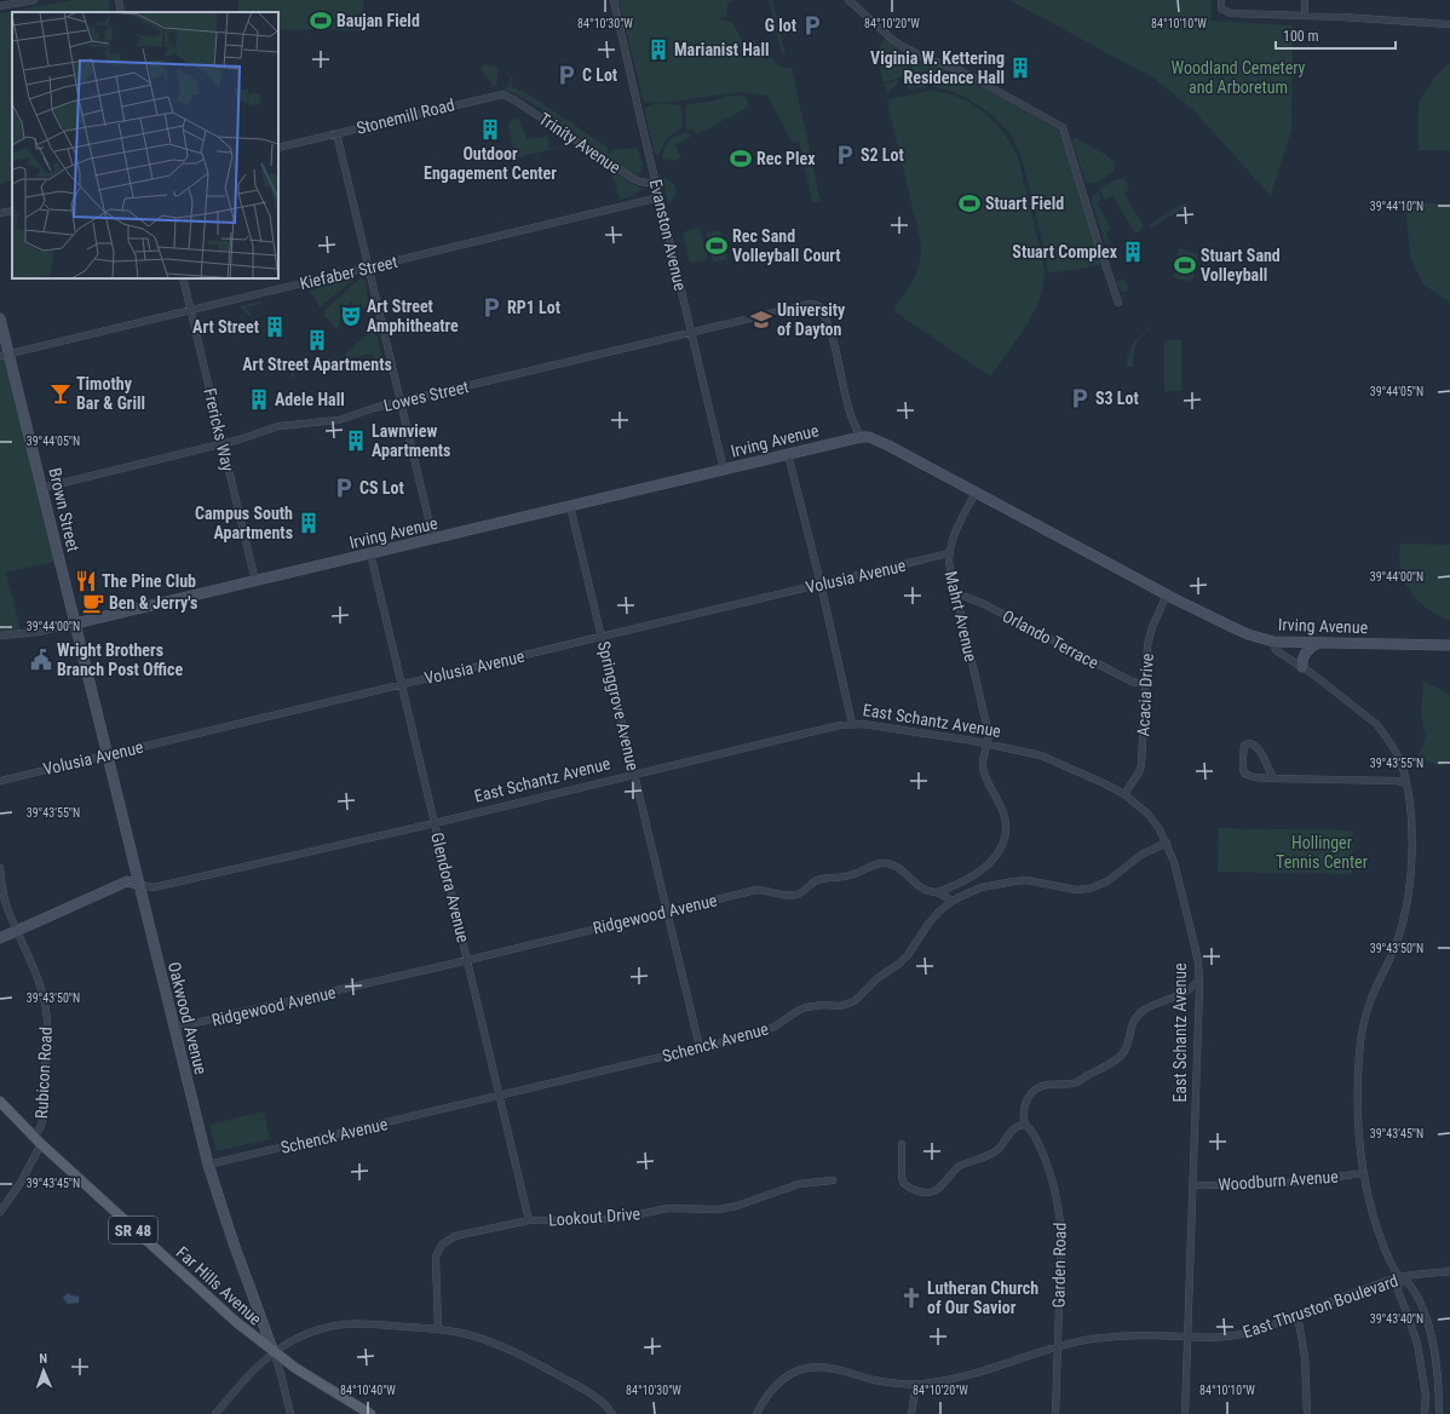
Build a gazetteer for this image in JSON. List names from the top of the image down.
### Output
{
  "streets": {
    "main road": ["SR 48", "Far Hills Avenue"],
    "street": [
      "Stonemill Road",
      "Trinity Avenue",
      "Evanston Avenue",
      "Kiefaber Street",
      "Lowes Street",
      "Frericks Way",
      "Irving Avenue",
      "Brown Street",
      "Volusia Avenue",
      "Mahrt Avenue",
      "Orlando Terrace",
      "Acacia Drive",
      "Springgrove Avenue",
      "East Schantz Avenue",
      "Glendora Avenue",
      "Ridgewood Avenue",
      "Oakwood Avenue",
      "Schenck Avenue",
      "Rubicon Road",
      "Woodburn Avenue",
      "Lookout Drive",
      "Garden Road",
      "East Thruston Boulevard"
    ]
  },
  "crossings": [
    ["Stonemill Road", "Trinity Avenue"],
    ["Trinity Avenue", "Evanston Avenue"],
    ["Evanston Avenue", "Kiefaber Street"],
    ["Evanston Avenue", "Lowes Street"],
    ["Evanston Avenue", "Irving Avenue"],
    ["Kiefaber Street", "Frericks Way"],
    ["Kiefaber Street", "Brown Street"],
    ["Lowes Street", "Frericks Way"],
    ["Lowes Street", "Irving Avenue"],
    ["Lowes Street", "Brown Street"],
    ["Frericks Way", "Irving Avenue"],
    ["Irving Avenue", "Brown Street"],
    ["Irving Avenue", "Mahrt Avenue"],
    ["Irving Avenue", "Acacia Drive"],
    ["Irving Avenue", "Springgrove Avenue"],
    ["Irving Avenue", "Glendora Avenue"],
    ["Irving Avenue", "Oakwood Avenue"],
    ["Brown Street", "Oakwood Avenue"],
    ["Volusia Avenue", "Mahrt Avenue"],
    ["Volusia Avenue", "Springgrove Avenue"],
    ["Volusia Avenue", "Glendora Avenue"],
    ["Volusia Avenue", "Oakwood Avenue"],
    ["Mahrt Avenue", "Orlando Terrace"],
    ["Mahrt Avenue", "East Schantz Avenue"],
    ["Orlando Terrace", "Acacia Drive"],
    ["Acacia Drive", "East Schantz Avenue"],
    ["Springgrove Avenue", "East Schantz Avenue"],
    ["Springgrove Avenue", "Ridgewood Avenue"],
    ["Springgrove Avenue", "Schenck Avenue"],
    ["East Schantz Avenue", "Glendora Avenue"],
    ["East Schantz Avenue", "Oakwood Avenue"],
    ["East Schantz Avenue", "Schenck Avenue"],
    ["East Schantz Avenue", "Rubicon Road"],
    ["East Schantz Avenue", "Woodburn Avenue"],
    ["East Schantz Avenue", "East Thruston Boulevard"],
    ["Glendora Avenue", "Ridgewood Avenue"],
    ["Glendora Avenue", "Schenck Avenue"],
    ["Glendora Avenue", "Lookout Drive"],
    ["Ridgewood Avenue", "Oakwood Avenue"],
    ["Ridgewood Avenue", "Schenck Avenue"],
    ["Oakwood Avenue", "Schenck Avenue"],
    ["Oakwood Avenue", "Far Hills Avenue"],
    ["Rubicon Road", "Far Hills Avenue"],
    ["Garden Road", "East Thruston Boulevard"]
  ],
  "parks": ["Woodland Cemetery and Arboretum", "Hollinger Tennis Center"],
  "places": {
    "sports": [
      "Baujan Field",
      "Rec Plex",
      "Stuart Field",
      "Rec Sand Volleyball Court",
      "Stuart Sand Volleyball"
    ],
    "parking": [
      "G lot",
      "C Lot",
      "S2 Lot",
      "RP1 Lot",
      "S3 Lot",
      "CS Lot"
    ],
    "building": [
      "Marianist Hall",
      "Viginia W. Kettering Residence Hall",
      "Outdoor Engagement Center",
      "Stuart Complex",
      "Art Street",
      "Art Street Apartments",
      "Adele Hall",
      "Lawnview Apartments",
      "Campus South Apartments"
    ],
    "theatre": ["Art Street Amphitheatre"],
    "school or university": ["University of Dayton"],
    "bar": ["Timothy Bar & Grill"],
    "restaurant": ["The Pine Club"],
    "cafe": ["Ben & Jerry's"],
    "public building": ["Wright Brothers Branch Post Office"],
    "church": ["Lutheran Church of Our Savior"]
  },
  "scale_bar": "100 m",
  "north": "top",
  "coordinates": [
    "84°10'30\"W",
    "84°10'20\"W",
    "84°10'10\"W",
    "39°44'10\"N",
    "39°44'05\"N",
    "39°44'00\"N",
    "39°43'55\"N",
    "39°43'50\"N",
    "39°43'45\"N",
    "39°43'40\"N",
    "84°10'40\"W"
  ]
}
